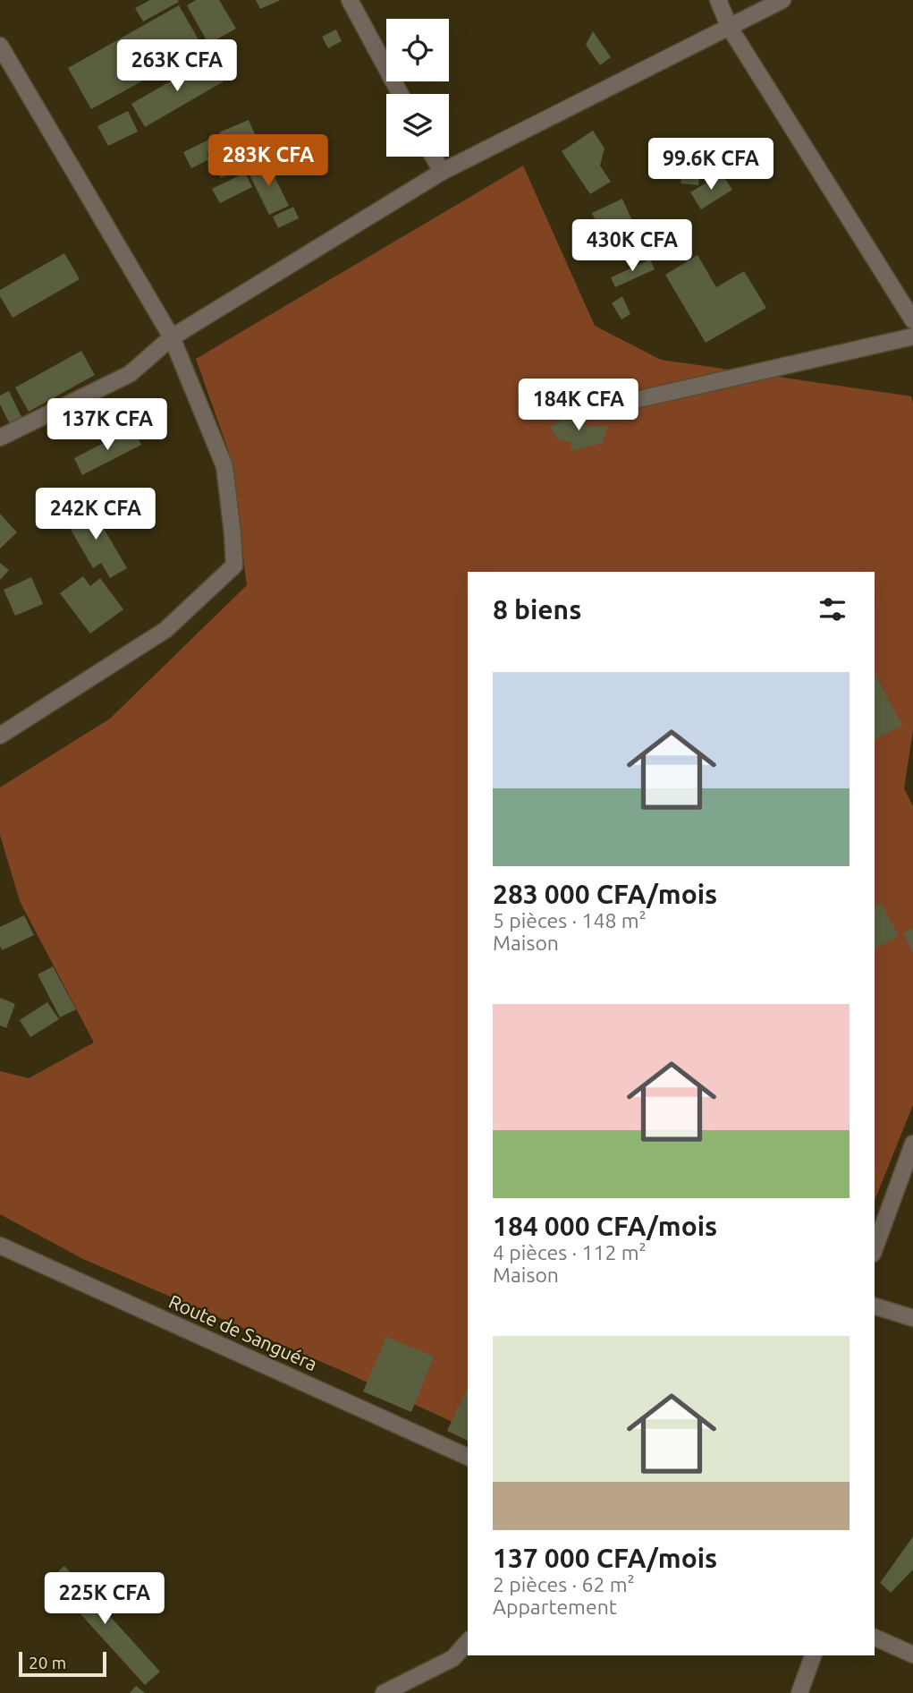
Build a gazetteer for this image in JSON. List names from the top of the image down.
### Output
{
  "streets": {
    "street": ["Route de Sanguéra"]
  },
  "scale_bar": "20 m",
  "page": {
    "price": [
      "263K CFA",
      "283K CFA",
      "99.6K CFA",
      "430K CFA",
      "184K CFA",
      "137K CFA",
      "242K CFA",
      "225K CFA"
    ],
    "heading": "8 biens",
    "list": [
      {
        "name": "283 000 CFA/mois",
        "note": "5 pièces · 148 m² · Maison"
      },
      {
        "name": "184 000 CFA/mois",
        "note": "4 pièces · 112 m² · Maison"
      },
      {
        "name": "137 000 CFA/mois",
        "note": "2 pièces · 62 m² · Appartement"
      }
    ],
    "scale": "20 m"
  }
}
